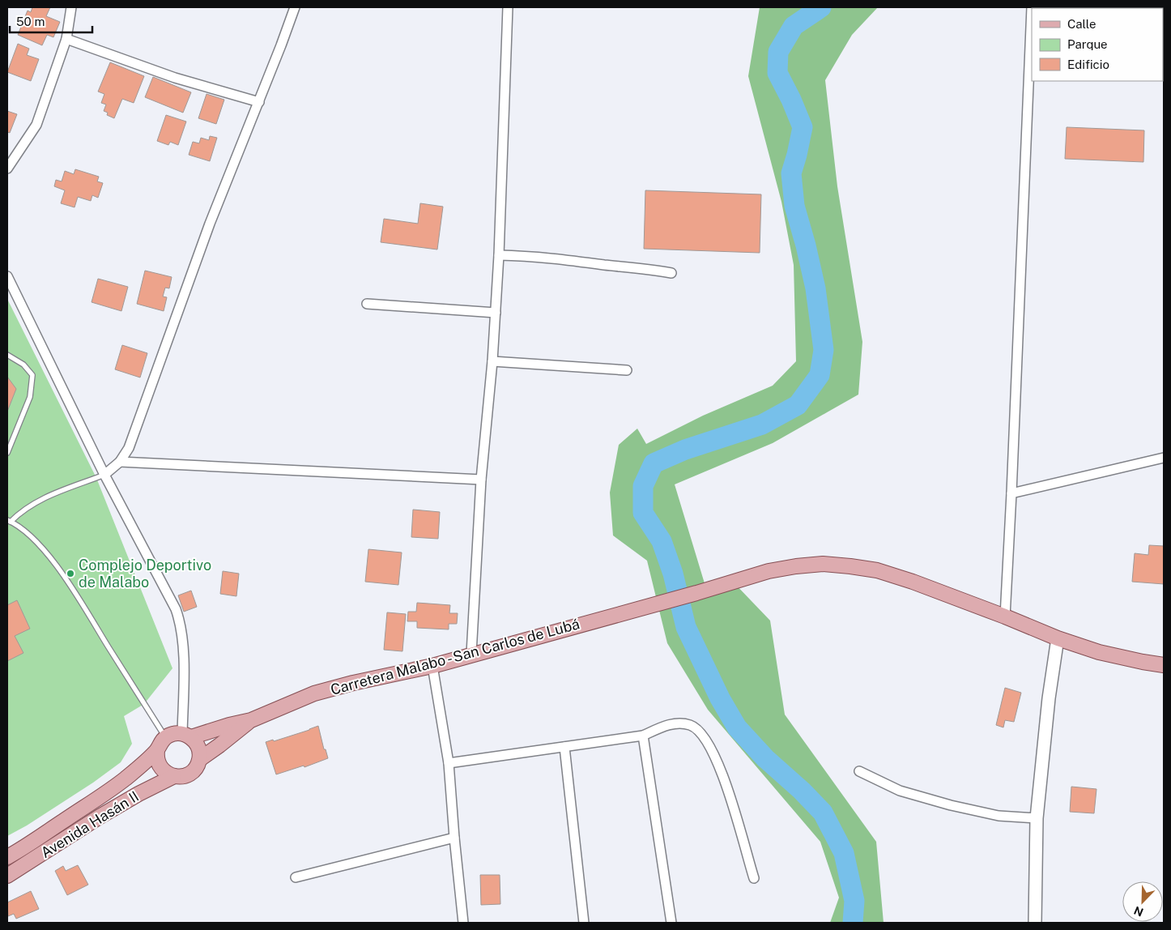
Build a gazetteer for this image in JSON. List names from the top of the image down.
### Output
{
  "streets": {
    "main road": ["Carretera Malabo - San Carlos de Lubá", "Avenida Hasán II"]
  },
  "crossings": [
    ["Carretera Malabo - San Carlos de Lubá", "Avenida Hasán II"]
  ],
  "places": ["Complejo Deportivo de Malabo"],
  "legend": ["Calle", "Parque", "Edificio"],
  "scale_bar": "50 m",
  "north": "bottom left"
}
